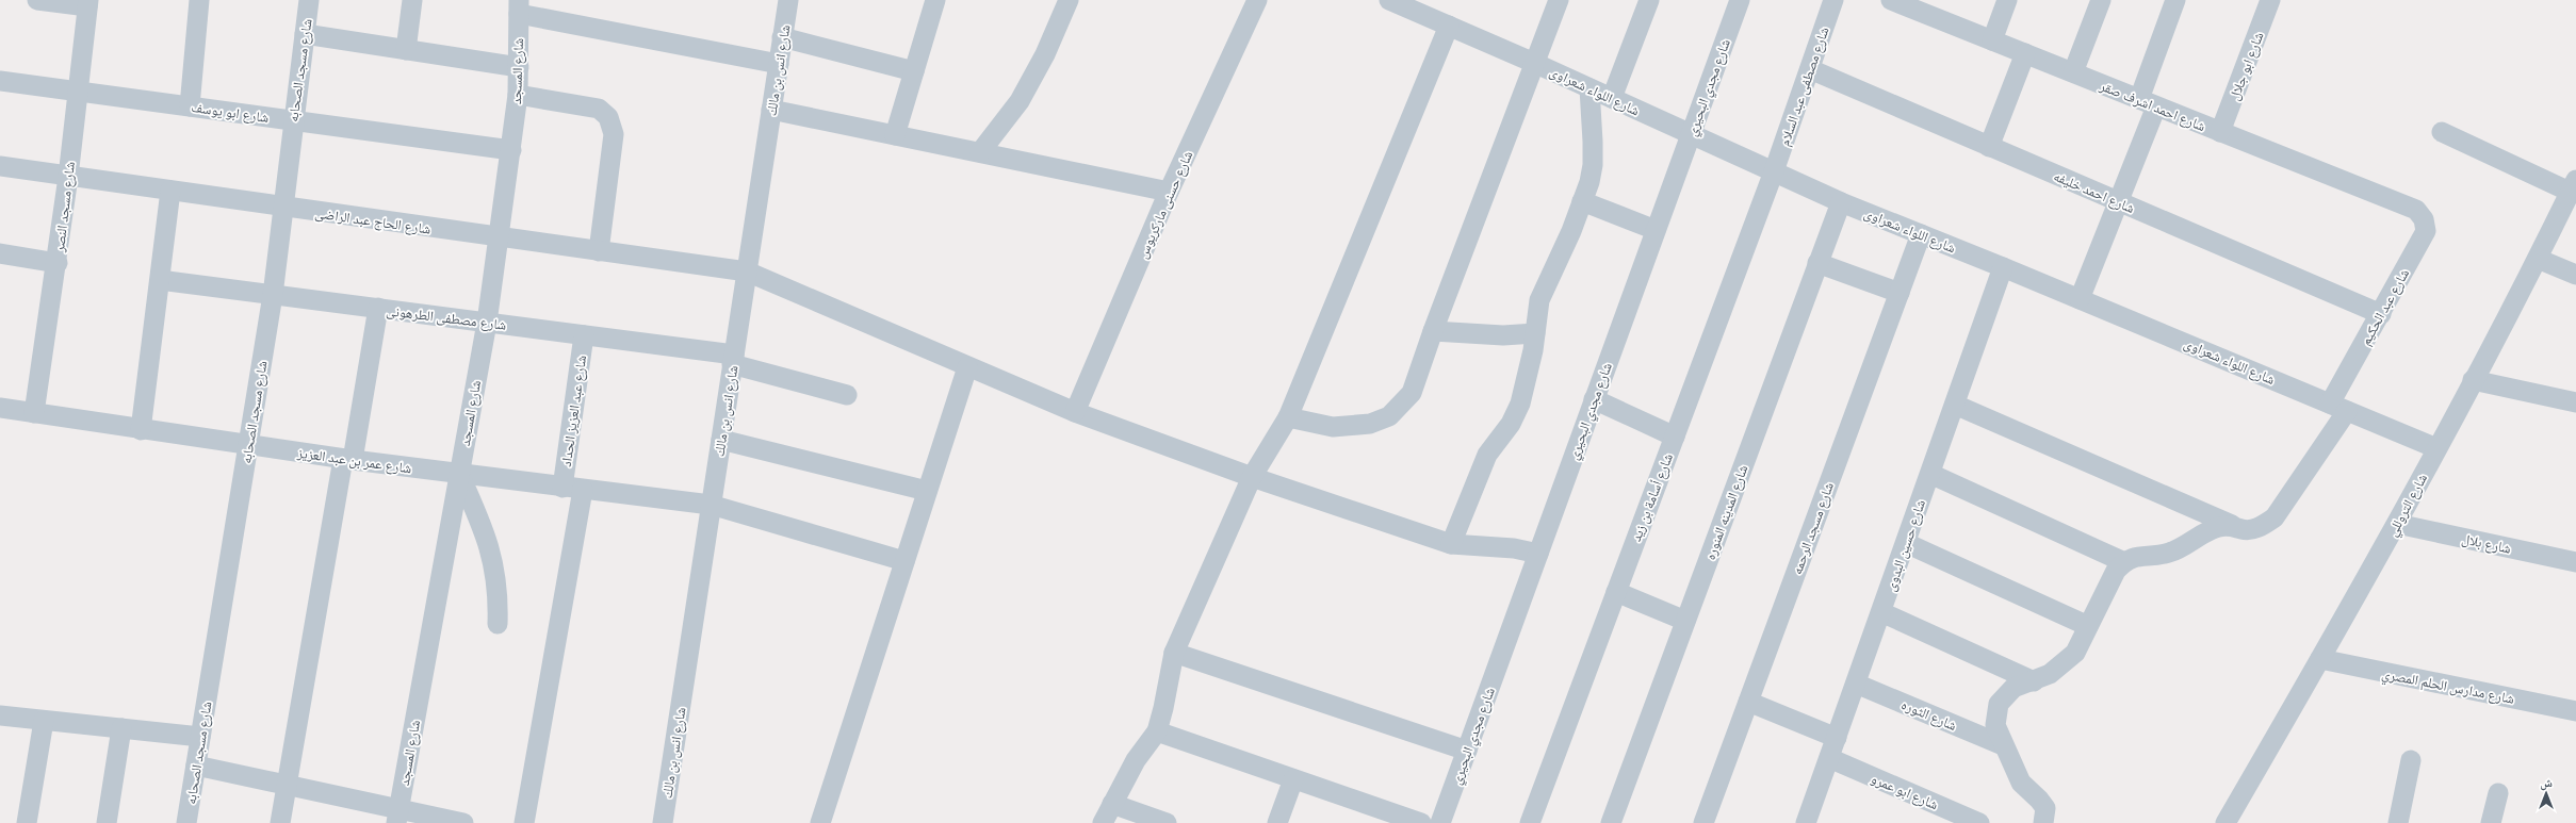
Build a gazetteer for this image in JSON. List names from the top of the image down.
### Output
{
  "streets": {
    "street": [
      "شارع ابو جلال",
      "شارع مسجد الصحابه",
      "شارع انس بن مالك",
      "شارع المسجد",
      "شارع مصطفى عبد السلام",
      "شارع مجدي البحيري",
      "شارع اللواء شعراوى",
      "شارع احمد اشرف صقر",
      "شارع ابو يوسف",
      "شارع احمد خليفه",
      "شارع حسنى ماركريوس",
      "شارع مسجد النصر",
      "شارع الحاج عبد الراضى",
      "شارع عبد الحكيم",
      "شارع مصطفى الطرهونى",
      "شارع عبد العزيز الحداد",
      "شارع عمر بن عبد العزيز",
      "شارع أسامة بن زيد",
      "شارع التروللي",
      "شارع المدينه المنوره",
      "شارع مسجد الرحمه",
      "شارع بلال",
      "شارع حسين البدوى",
      "شارع مدارس الحلم المصري",
      "شارع الثوره",
      "شارع ابو عمرو"
    ]
  },
  "crossings": [
    ["شارع ابو جلال", "شارع احمد اشرف صقر"],
    ["شارع مسجد الصحابه", "شارع ابو يوسف"],
    ["شارع مسجد الصحابه", "شارع الحاج عبد الراضى"],
    ["شارع مسجد الصحابه", "شارع مصطفى الطرهونى"],
    ["شارع مسجد الصحابه", "شارع عمر بن عبد العزيز"],
    ["شارع انس بن مالك", "شارع الحاج عبد الراضى"],
    ["شارع انس بن مالك", "شارع مصطفى الطرهونى"],
    ["شارع انس بن مالك", "شارع عمر بن عبد العزيز"],
    ["شارع المسجد", "شارع ابو يوسف"],
    ["شارع المسجد", "شارع الحاج عبد الراضى"],
    ["شارع المسجد", "شارع مصطفى الطرهونى"],
    ["شارع المسجد", "شارع عمر بن عبد العزيز"],
    ["شارع مصطفى عبد السلام", "شارع اللواء شعراوى"],
    ["شارع مصطفى عبد السلام", "شارع احمد خليفه"],
    ["شارع مصطفى عبد السلام", "شارع أسامة بن زيد"],
    ["شارع مجدي البحيري", "شارع اللواء شعراوى"],
    ["شارع مجدي البحيري", "شارع الحاج عبد الراضى"],
    ["شارع اللواء شعراوى", "شارع عبد الحكيم"],
    ["شارع اللواء شعراوى", "شارع أسامة بن زيد"],
    ["شارع اللواء شعراوى", "شارع التروللي"],
    ["شارع اللواء شعراوى", "شارع المدينه المنوره"],
    ["شارع اللواء شعراوى", "شارع مسجد الرحمه"],
    ["شارع اللواء شعراوى", "شارع حسين البدوى"],
    ["شارع احمد اشرف صقر", "شارع عبد الحكيم"],
    ["شارع ابو يوسف", "شارع مسجد النصر"],
    ["شارع احمد خليفه", "شارع عبد الحكيم"],
    ["شارع حسنى ماركريوس", "شارع الحاج عبد الراضى"],
    ["شارع مسجد النصر", "شارع الحاج عبد الراضى"],
    ["شارع مسجد النصر", "شارع عمر بن عبد العزيز"],
    ["شارع مصطفى الطرهونى", "شارع عبد العزيز الحداد"],
    ["شارع عبد العزيز الحداد", "شارع عمر بن عبد العزيز"],
    ["شارع التروللي", "شارع بلال"],
    ["شارع التروللي", "شارع مدارس الحلم المصري"],
    ["شارع حسين البدوى", "شارع الثوره"],
    ["شارع حسين البدوى", "شارع ابو عمرو"]
  ],
  "north": "top"
}
